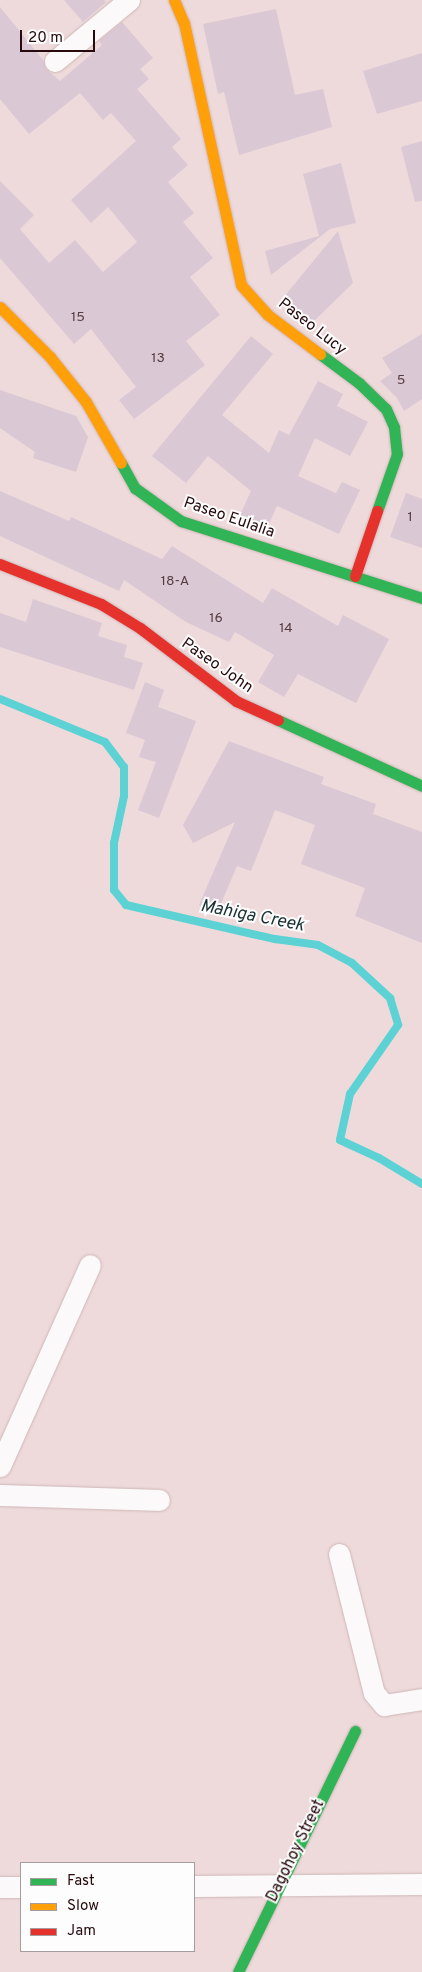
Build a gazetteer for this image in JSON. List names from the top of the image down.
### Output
{
  "streets": {
    "street": [
      "Paseo Lucy",
      "Paseo Eulalia",
      "Paseo John",
      "Dagohoy Street"
    ]
  },
  "crossings": [
    ["Paseo Lucy", "Paseo Eulalia"]
  ],
  "water": ["Mahiga Creek"],
  "house_numbers": [
    "15",
    "13",
    "5",
    "1",
    "18-A",
    "16",
    "14"
  ],
  "legend": ["Fast", "Slow", "Jam"],
  "scale_bar": "20 m"
}
